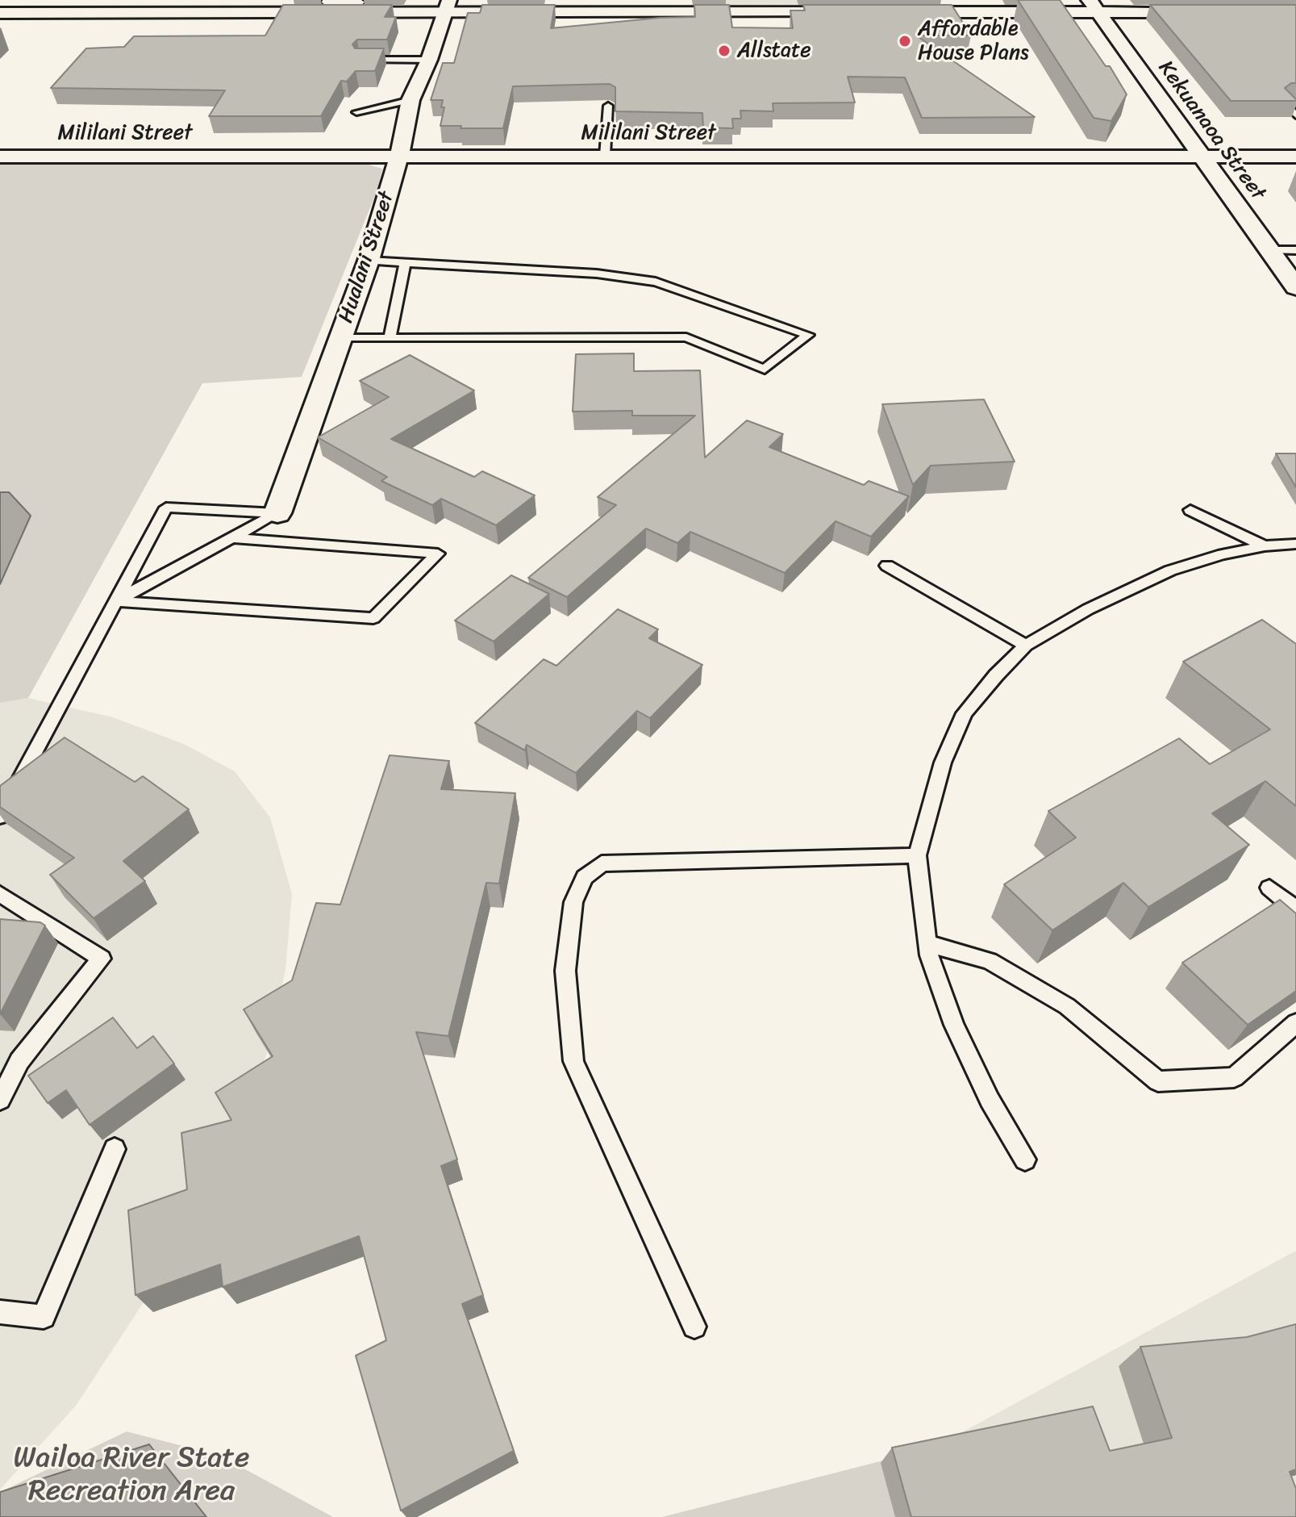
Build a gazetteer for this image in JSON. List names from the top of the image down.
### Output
{
  "streets": {
    "street": ["Kekuanaoa Street", "Mililani Street", "Hualani Street"]
  },
  "crossings": [
    ["Kekuanaoa Street", "Mililani Street"],
    ["Mililani Street", "Hualani Street"]
  ],
  "parks": ["Wailoa River State Recreation Area"],
  "places": ["Affordable House Plans", "Allstate"]
}
